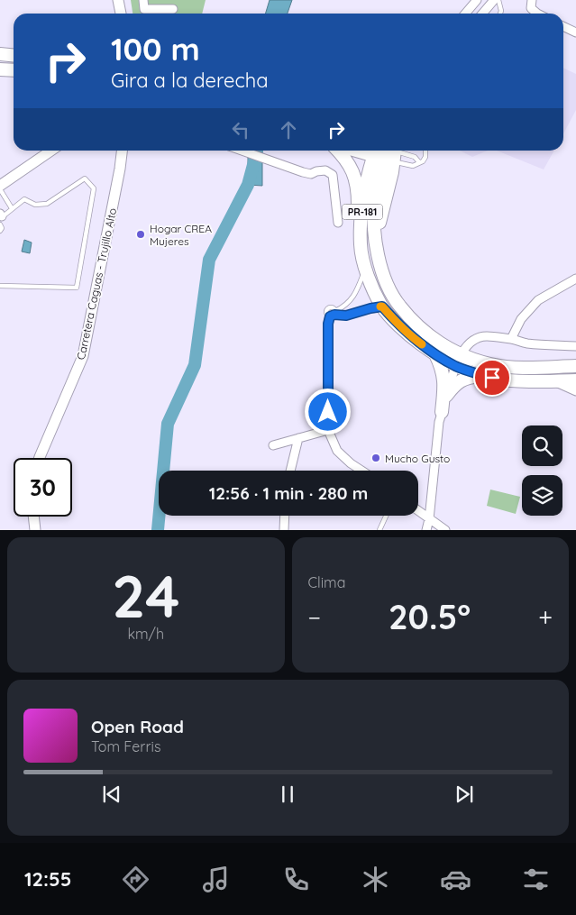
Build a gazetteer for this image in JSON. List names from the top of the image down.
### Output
{
  "streets": {
    "main road": ["PR-181"],
    "street": ["Carretera Caguas - Trujillo Alto"]
  },
  "places": ["Hogar CREA Mujeres", "Mucho Gusto"],
  "page": {
    "turn": ["100 m", "Gira a la derecha"],
    "limit": "30",
    "trip": "12:56 · 1 min · 280 m",
    "tile": [
      ["24", "km/h"],
      "Clima"
    ],
    "heat": ["−", "20.5°", "+"],
    "song": ["Open Road", "Tom Ferris"],
    "tabs": "12:55"
  }
}
